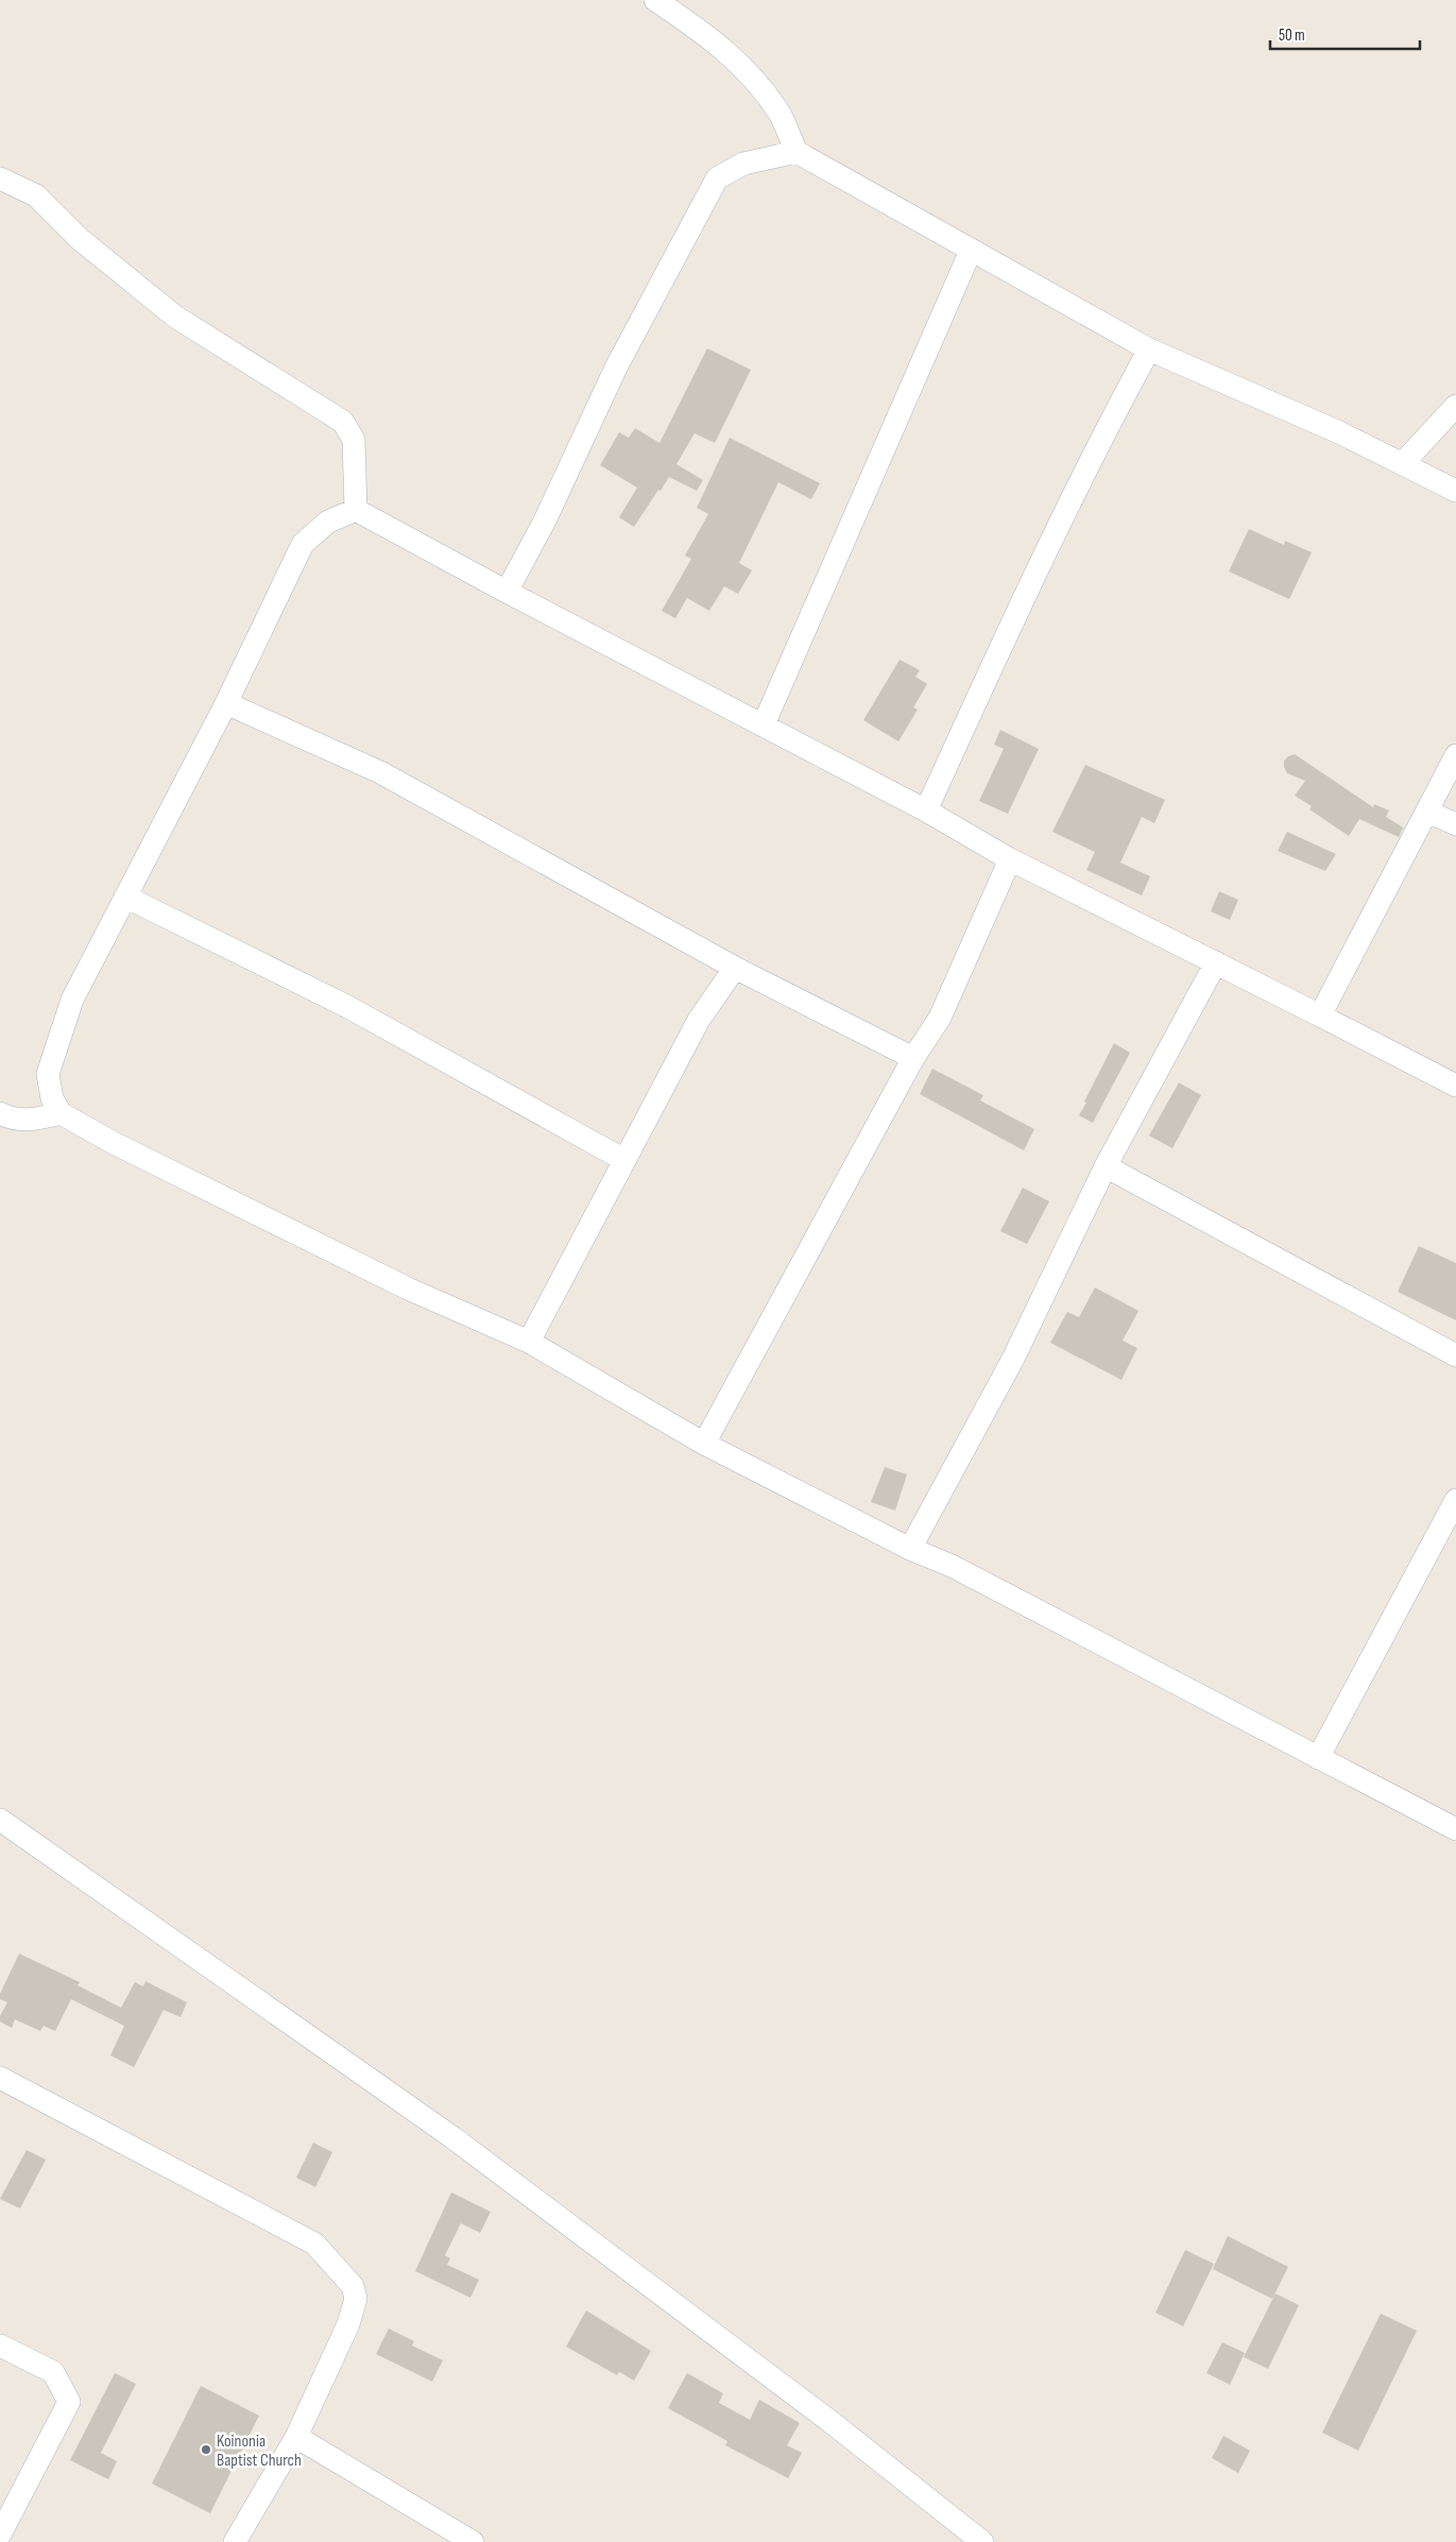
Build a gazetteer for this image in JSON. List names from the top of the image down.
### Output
{
  "places": ["Koinonia Baptist Church"],
  "scale_bar": "50 m"
}
